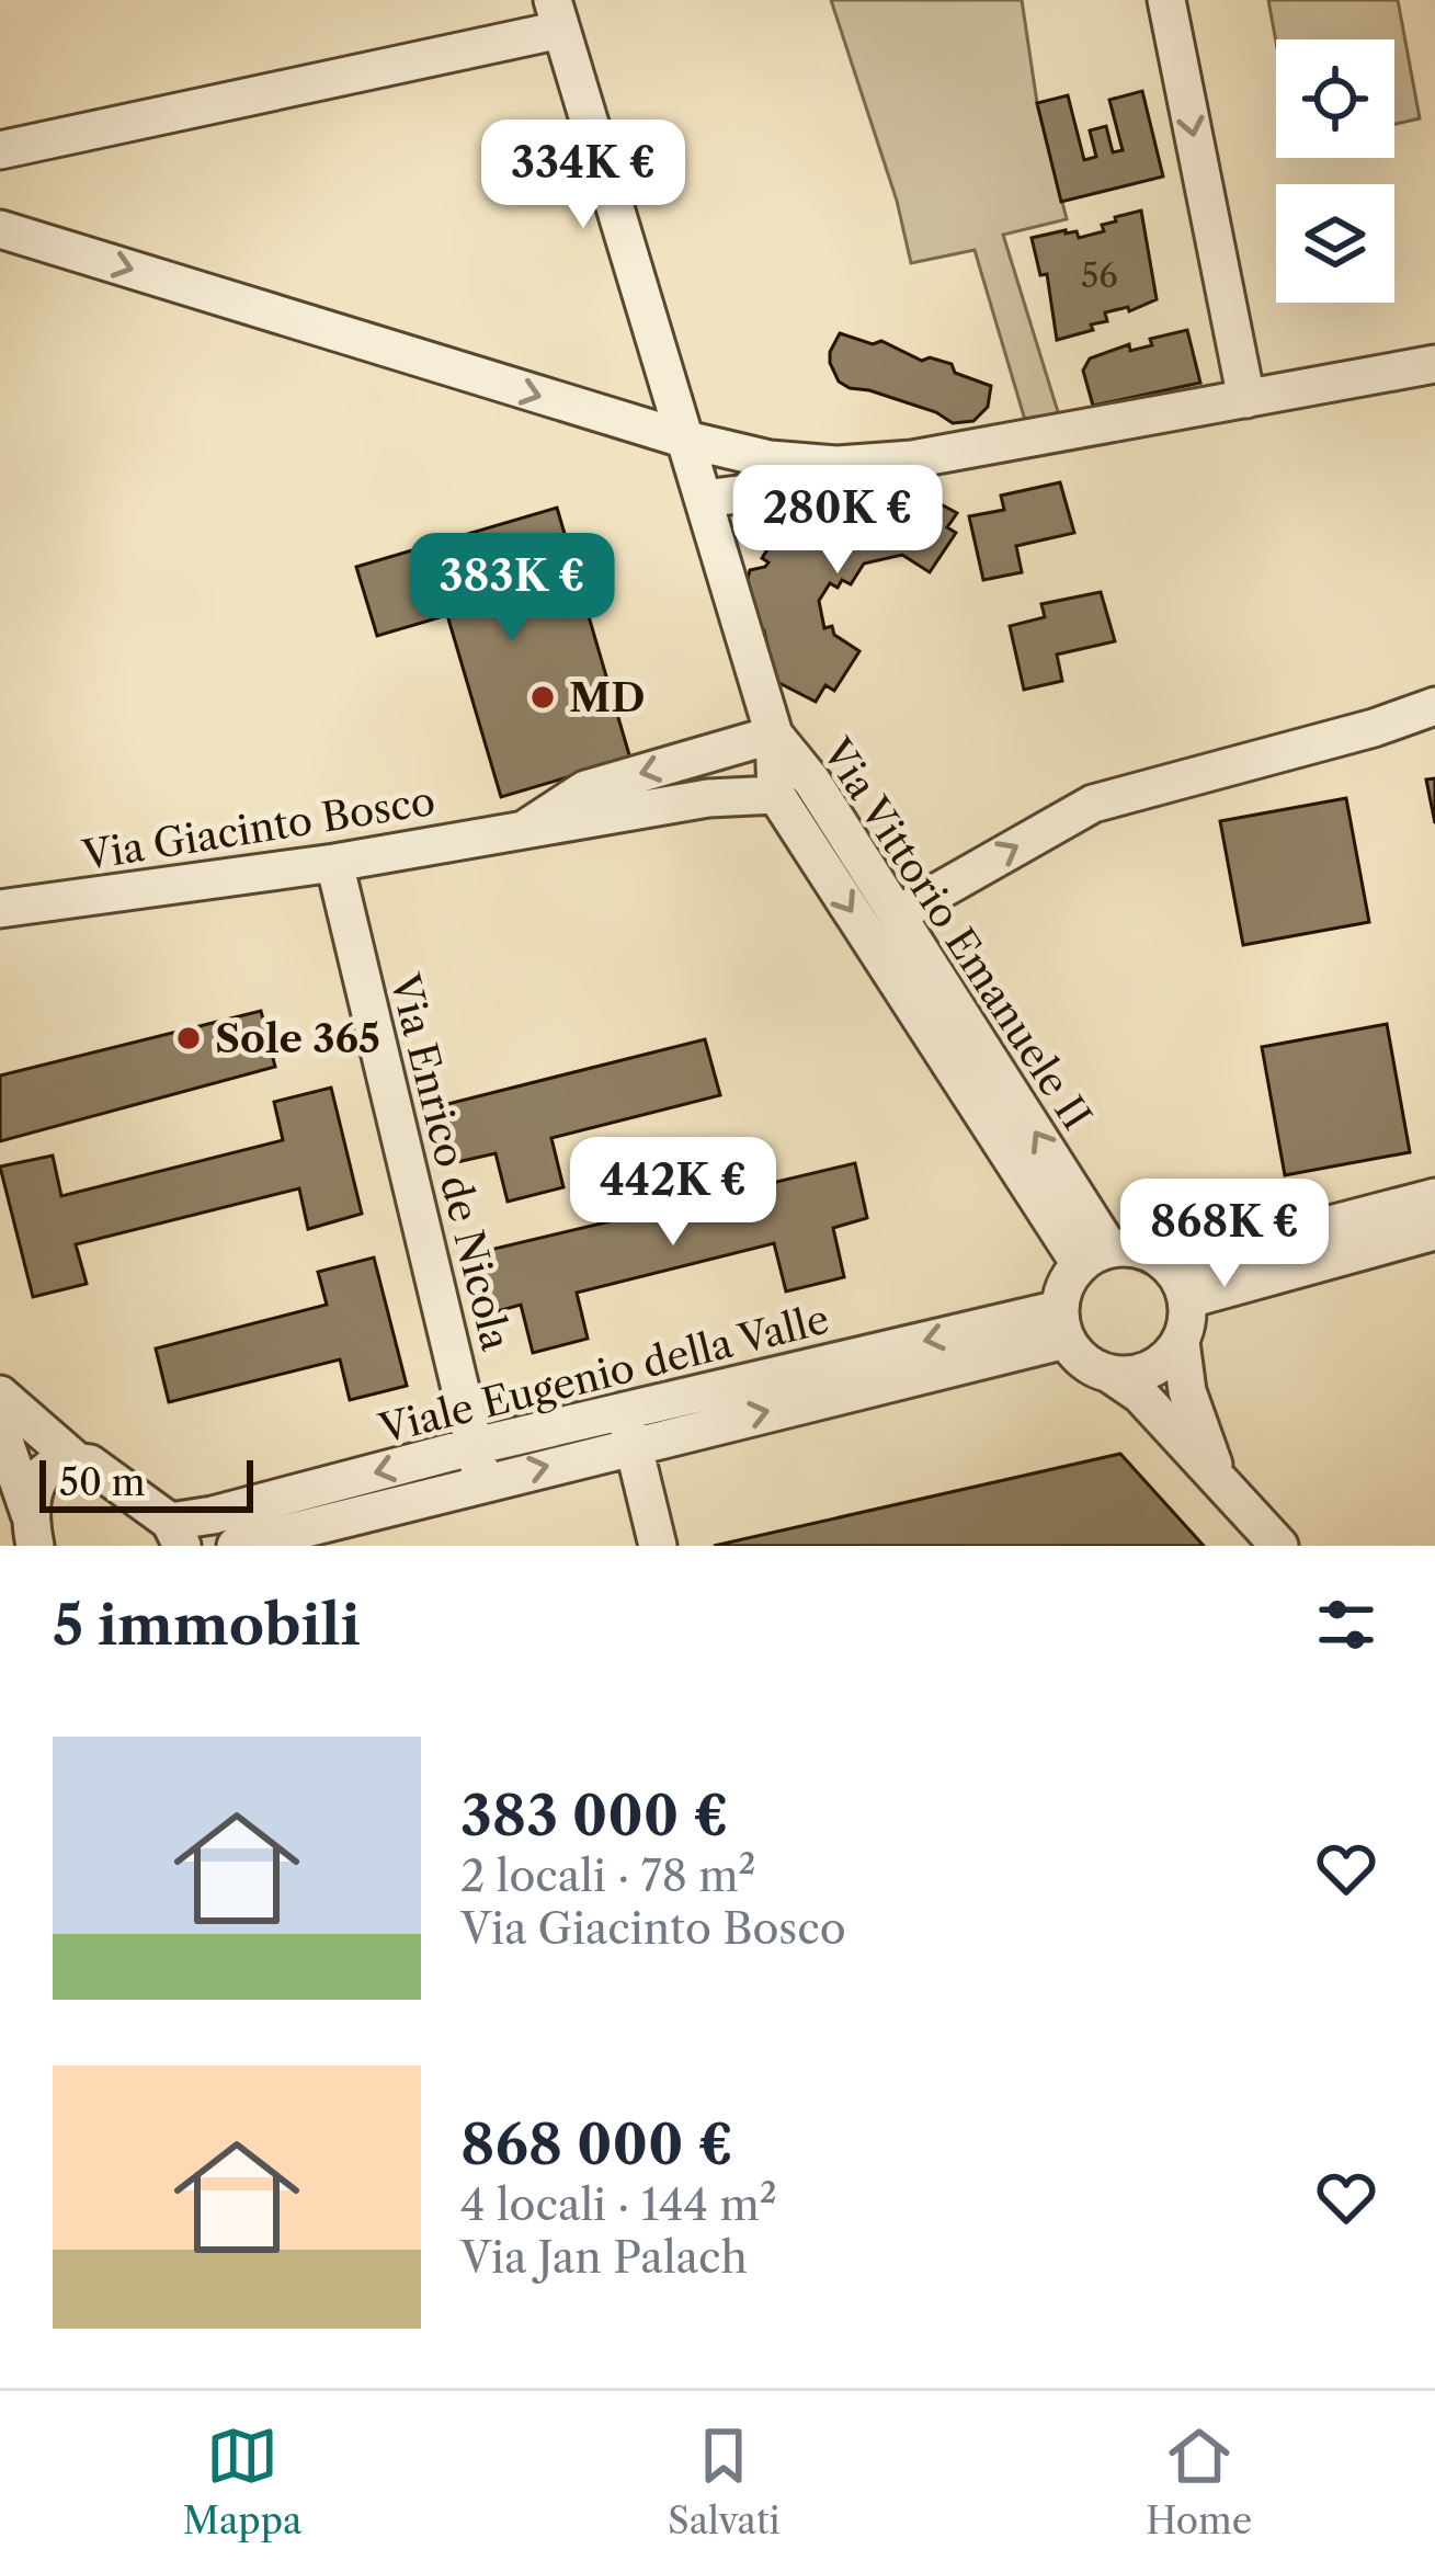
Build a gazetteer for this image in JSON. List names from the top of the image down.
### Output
{
  "streets": {
    "street": [
      "Via Giacinto Bosco",
      "Via Vittorio Emanuele II",
      "Via Enrico de Nicola",
      "Viale Eugenio della Valle"
    ]
  },
  "crossings": [
    ["Via Giacinto Bosco", "Via Vittorio Emanuele II"],
    ["Via Giacinto Bosco", "Via Enrico de Nicola"],
    ["Via Vittorio Emanuele II", "Viale Eugenio della Valle"],
    ["Via Enrico de Nicola", "Viale Eugenio della Valle"]
  ],
  "places": ["MD", "Sole 365"],
  "house_numbers": ["56"],
  "scale_bar": "50 m",
  "page": {
    "price": [
      "334K €",
      "280K €",
      "383K €",
      "442K €",
      "868K €"
    ],
    "scale": "50 m",
    "heading": "5 immobili",
    "list": [
      {
        "name": "383 000 €",
        "note": "2 locali · 78 m² · Via Giacinto Bosco"
      },
      {
        "name": "868 000 €",
        "note": "4 locali · 144 m² · Via Jan Palach"
      }
    ],
    "tabs": ["Mappa", "Salvati", "Home"]
  }
}
